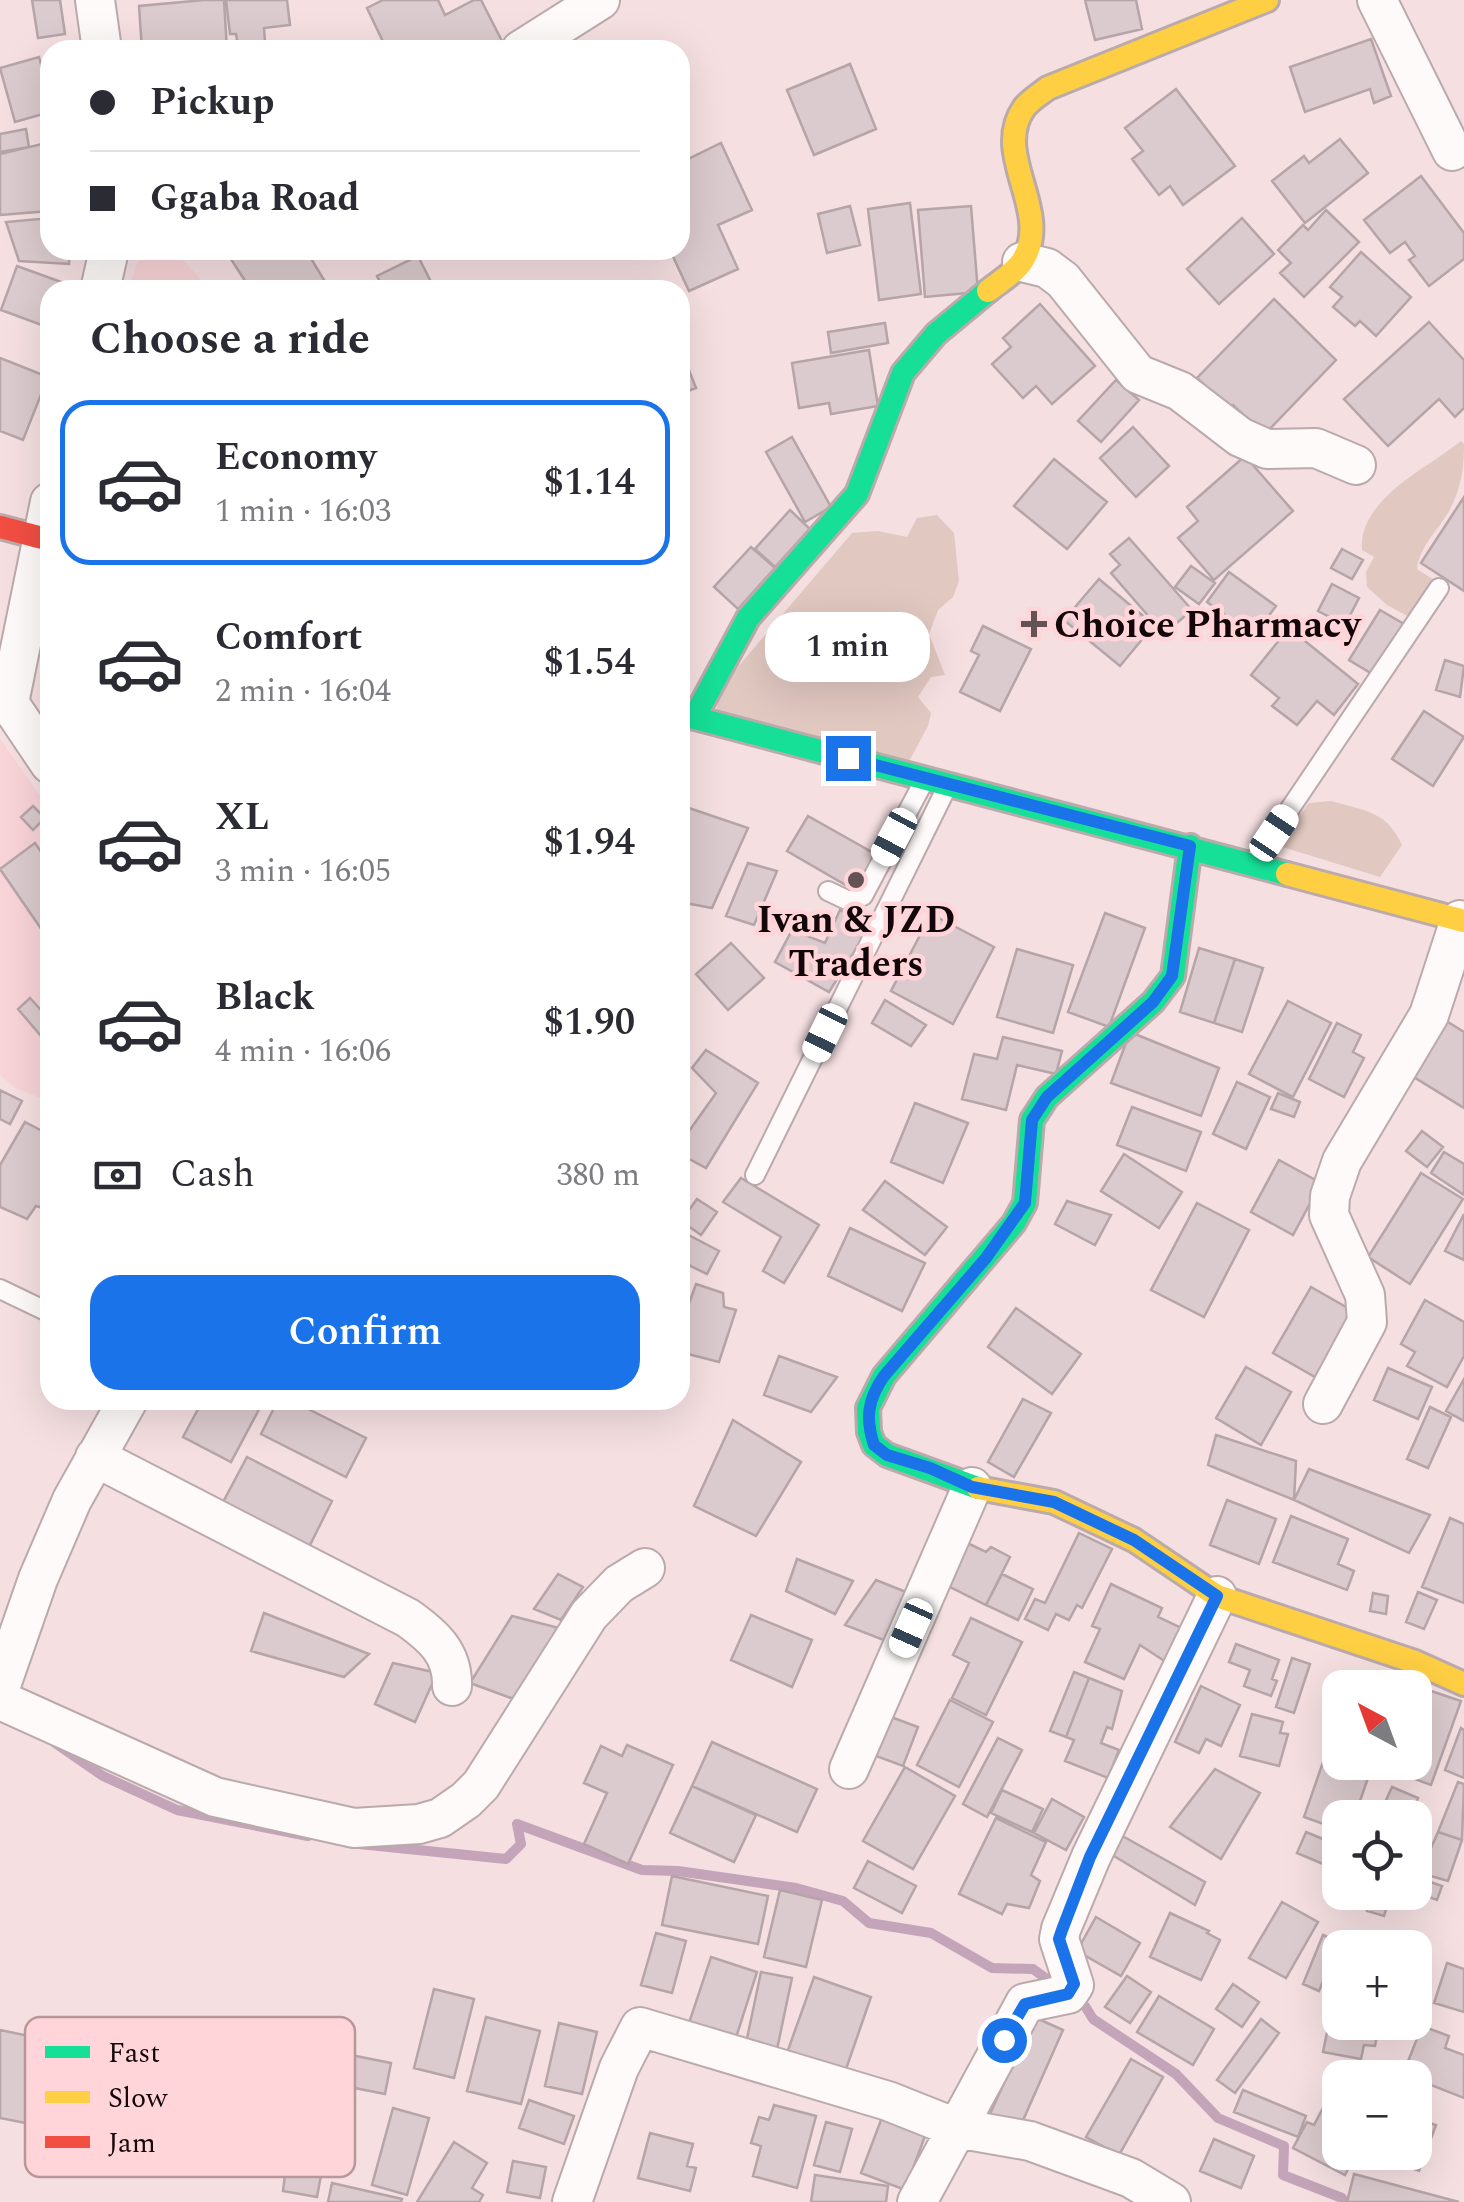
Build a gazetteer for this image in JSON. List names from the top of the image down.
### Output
{
  "places": {
    "health": ["Choice Pharmacy"],
    "other": ["Ivan & JZD Traders"]
  },
  "legend": ["Fast", "Slow", "Jam"],
  "north": "top left",
  "page": {
    "banner": ["Pickup", "Ggaba Road"],
    "heading": "Choose a ride",
    "list": [
      {
        "name": "Economy",
        "note": "1 min · 16:03",
        "value": "$1.14"
      },
      {
        "name": "Comfort",
        "note": "2 min · 16:04",
        "value": "$1.54"
      },
      {
        "name": "XL",
        "note": "3 min · 16:05",
        "value": "$1.94"
      },
      {
        "name": "Black",
        "note": "4 min · 16:06",
        "value": "$1.90"
      }
    ],
    "bubble": "1 min",
    "pay": ["Cash", "380 m"],
    "buttons": "Confirm",
    "map_buttons": ["+", "−"]
  }
}
